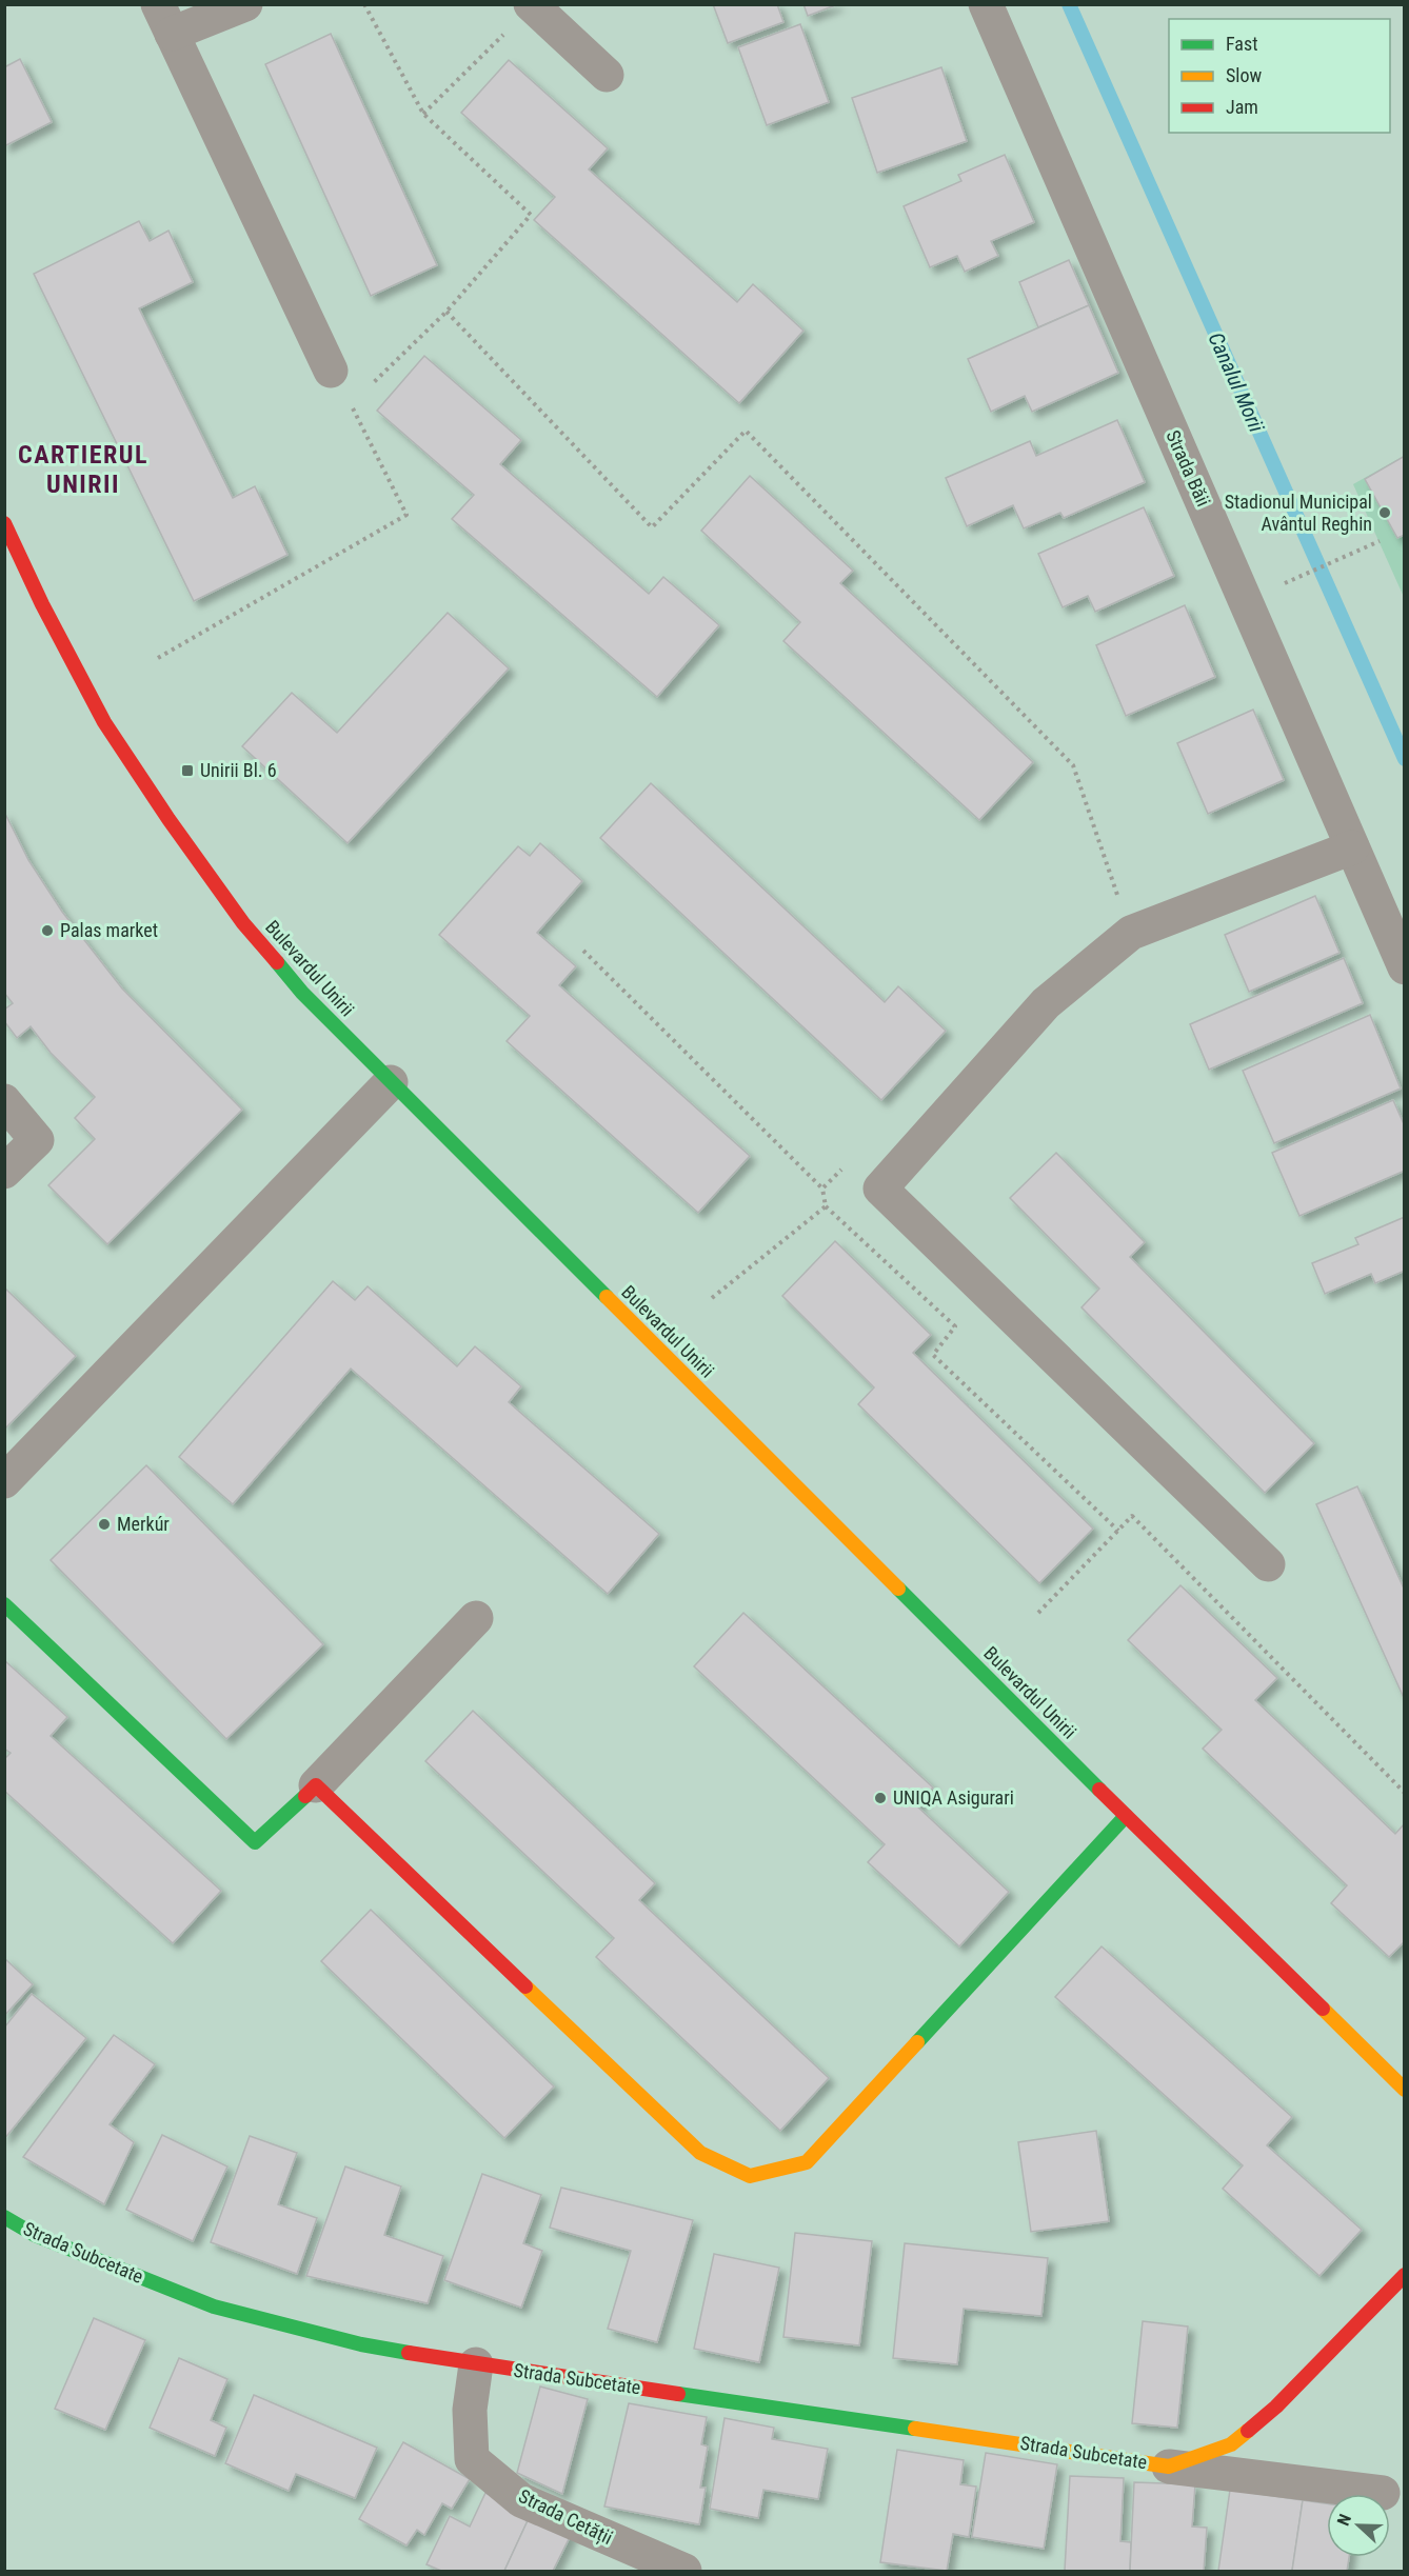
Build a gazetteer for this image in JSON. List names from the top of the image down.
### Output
{
  "streets": {
    "street": [
      "Strada Băii",
      "Bulevardul Unirii",
      "Strada Subcetate",
      "Strada Cetății"
    ]
  },
  "crossings": [
    ["Strada Subcetate", "Strada Cetății"]
  ],
  "districts": ["CARTIERUL UNIRII"],
  "water": ["Canalul Morii"],
  "places": {
    "other": [
      "Stadionul Municipal Avântul Reghin",
      "Palas market",
      "Merkúr",
      "UNIQA Asigurari"
    ],
    "transit": ["Unirii Bl. 6"]
  },
  "legend": ["Fast", "Slow", "Jam"],
  "north": "left"
}
